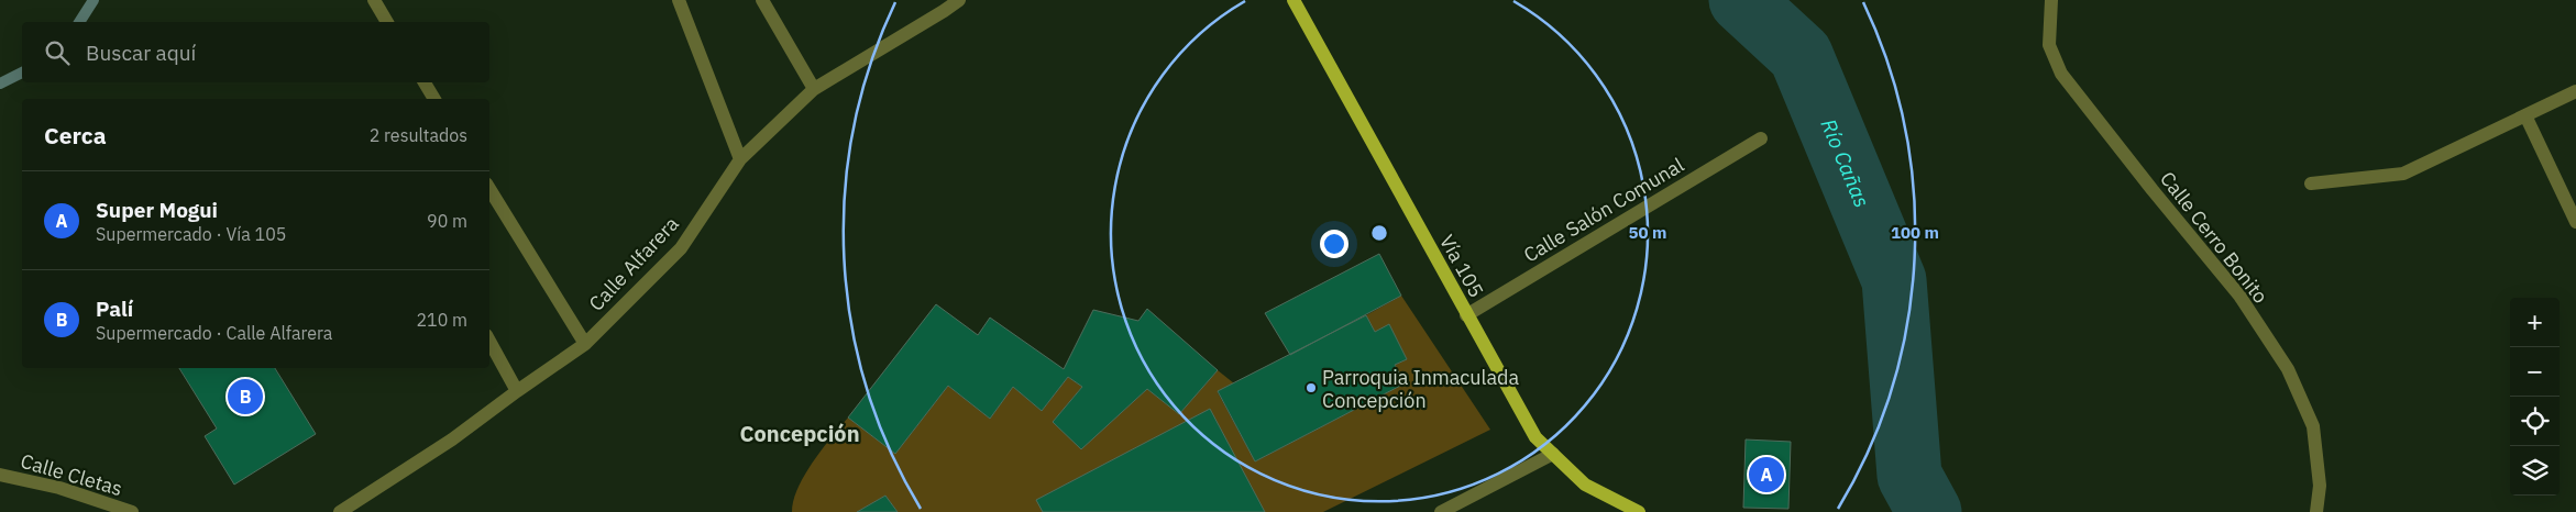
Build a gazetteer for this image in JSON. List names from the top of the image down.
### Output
{
  "streets": {
    "main road": ["Vía 105"],
    "street": [
      "Calle Salón Comunal",
      "Calle Cerro Bonito",
      "Calle Alfarera",
      "Calle Cletas"
    ]
  },
  "crossings": [
    ["Calle Salón Comunal", "Vía 105"]
  ],
  "districts": ["Concepción"],
  "water": ["Río Cañas"],
  "places": ["Parroquia Inmaculada Concepción"],
  "page": {
    "search": "Buscar aquí",
    "heading": ["Cerca", "2 resultados"],
    "list": [
      {
        "mark": "A",
        "name": "Super Mogui",
        "note": "Supermercado · Vía 105",
        "value": "90 m"
      },
      {
        "mark": "B",
        "name": "Palí",
        "note": "Supermercado · Calle Alfarera",
        "value": "210 m"
      }
    ],
    "map_buttons": ["+", "−"],
    "pins": ["B", "A"]
  },
  "rings": ["50 m", "100 m"]
}
